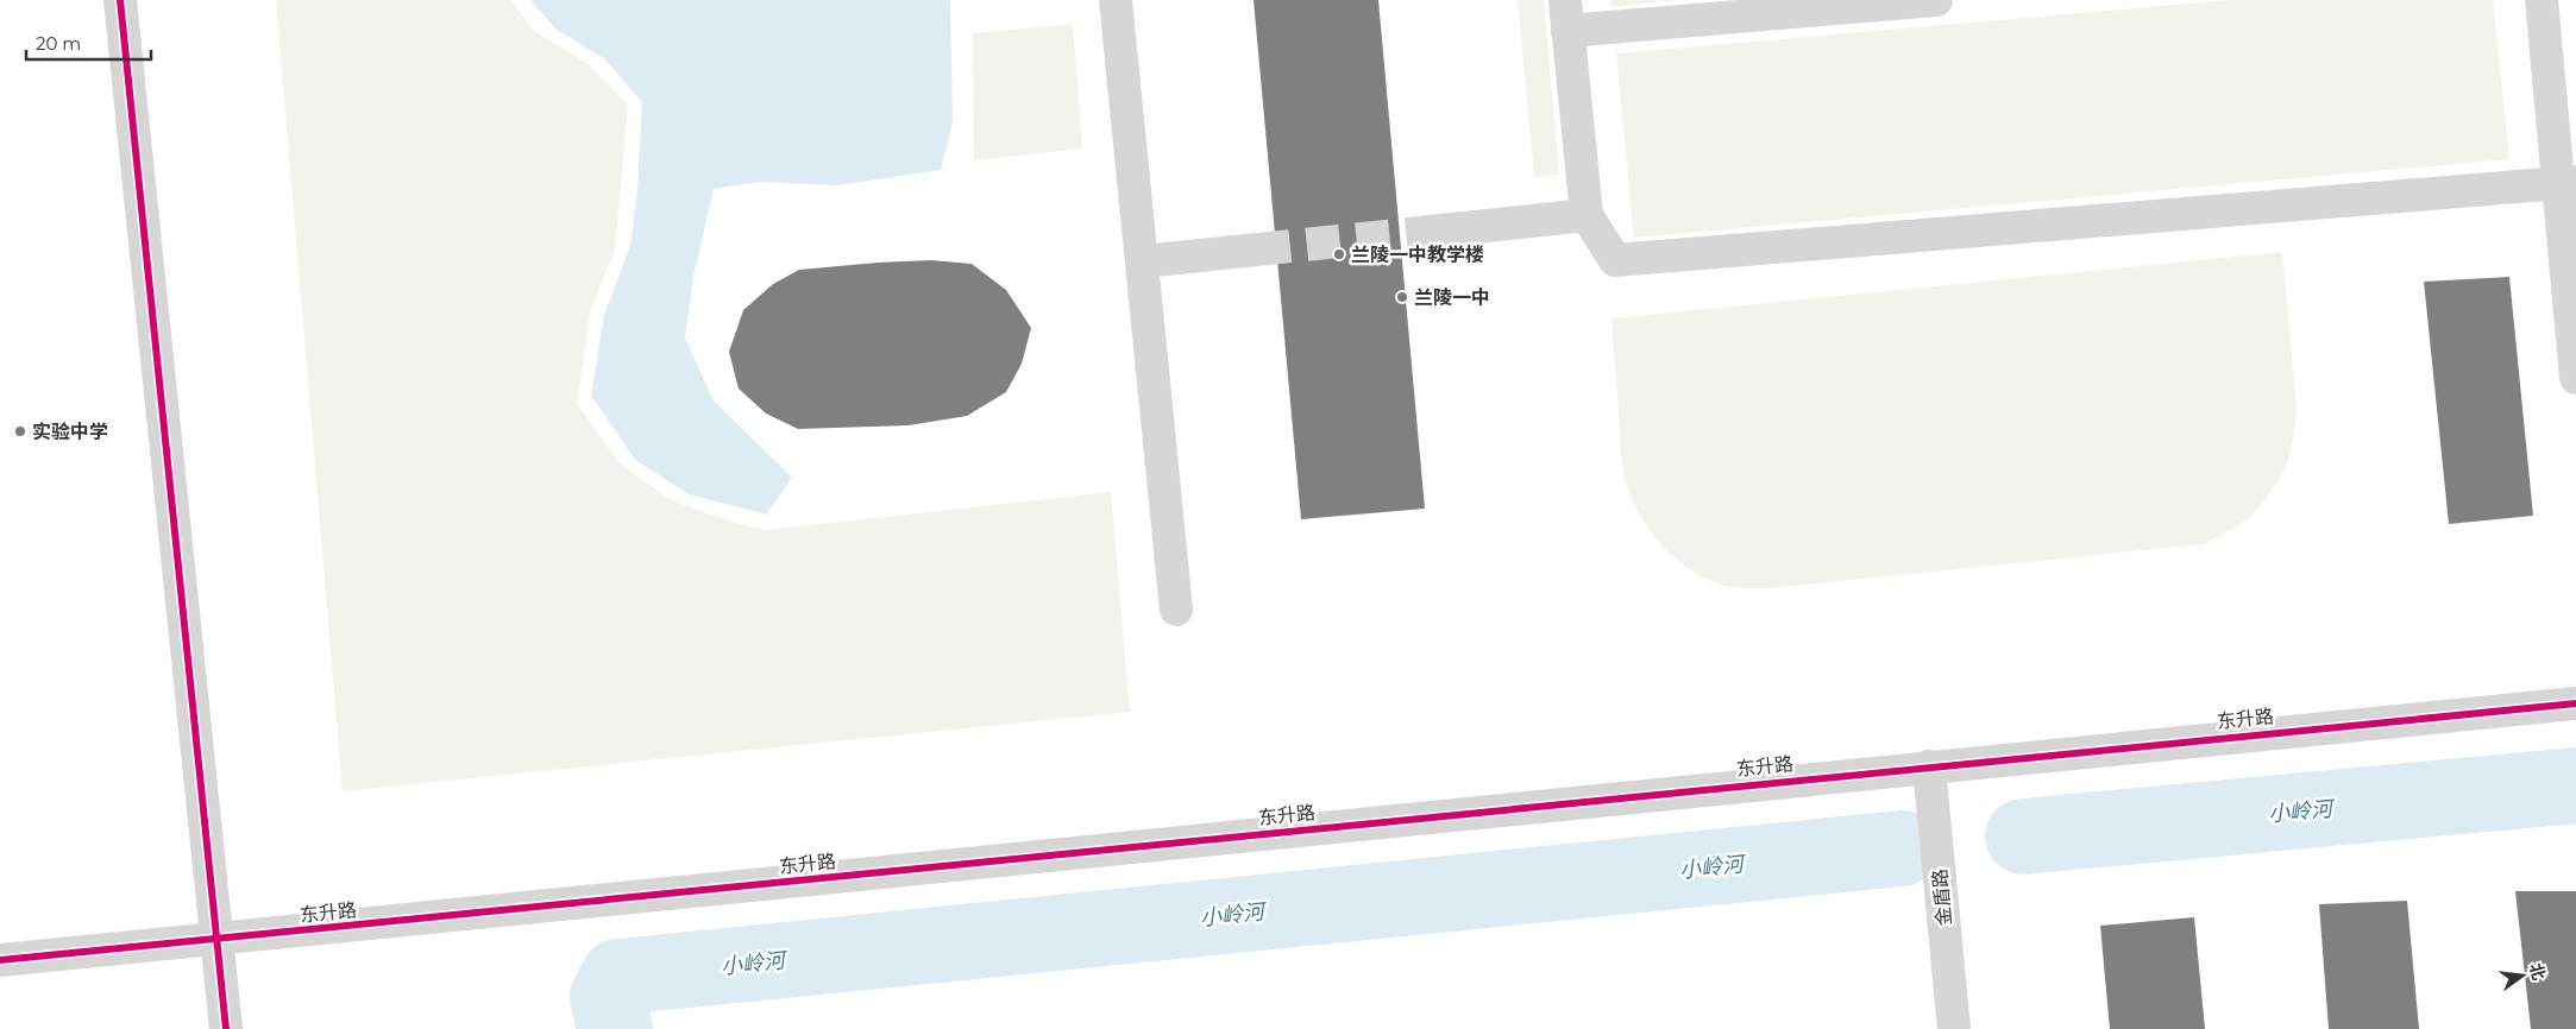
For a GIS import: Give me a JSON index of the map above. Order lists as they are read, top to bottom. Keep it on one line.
{"streets":{"street":["东升路","金盾路"]},"crossings":[["东升路","金盾路"]],"water":["小岭河"],"places":["兰陵一中教学楼","兰陵一中","实验中学"],"scale_bar":"20 m","north":"right"}
